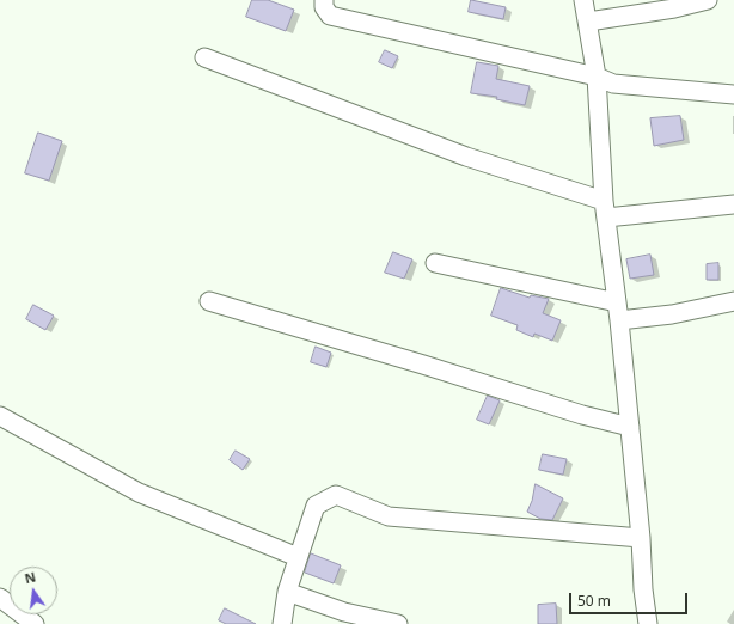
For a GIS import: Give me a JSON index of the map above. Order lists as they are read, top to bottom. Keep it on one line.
{"scale_bar":"50 m","north":"top"}
